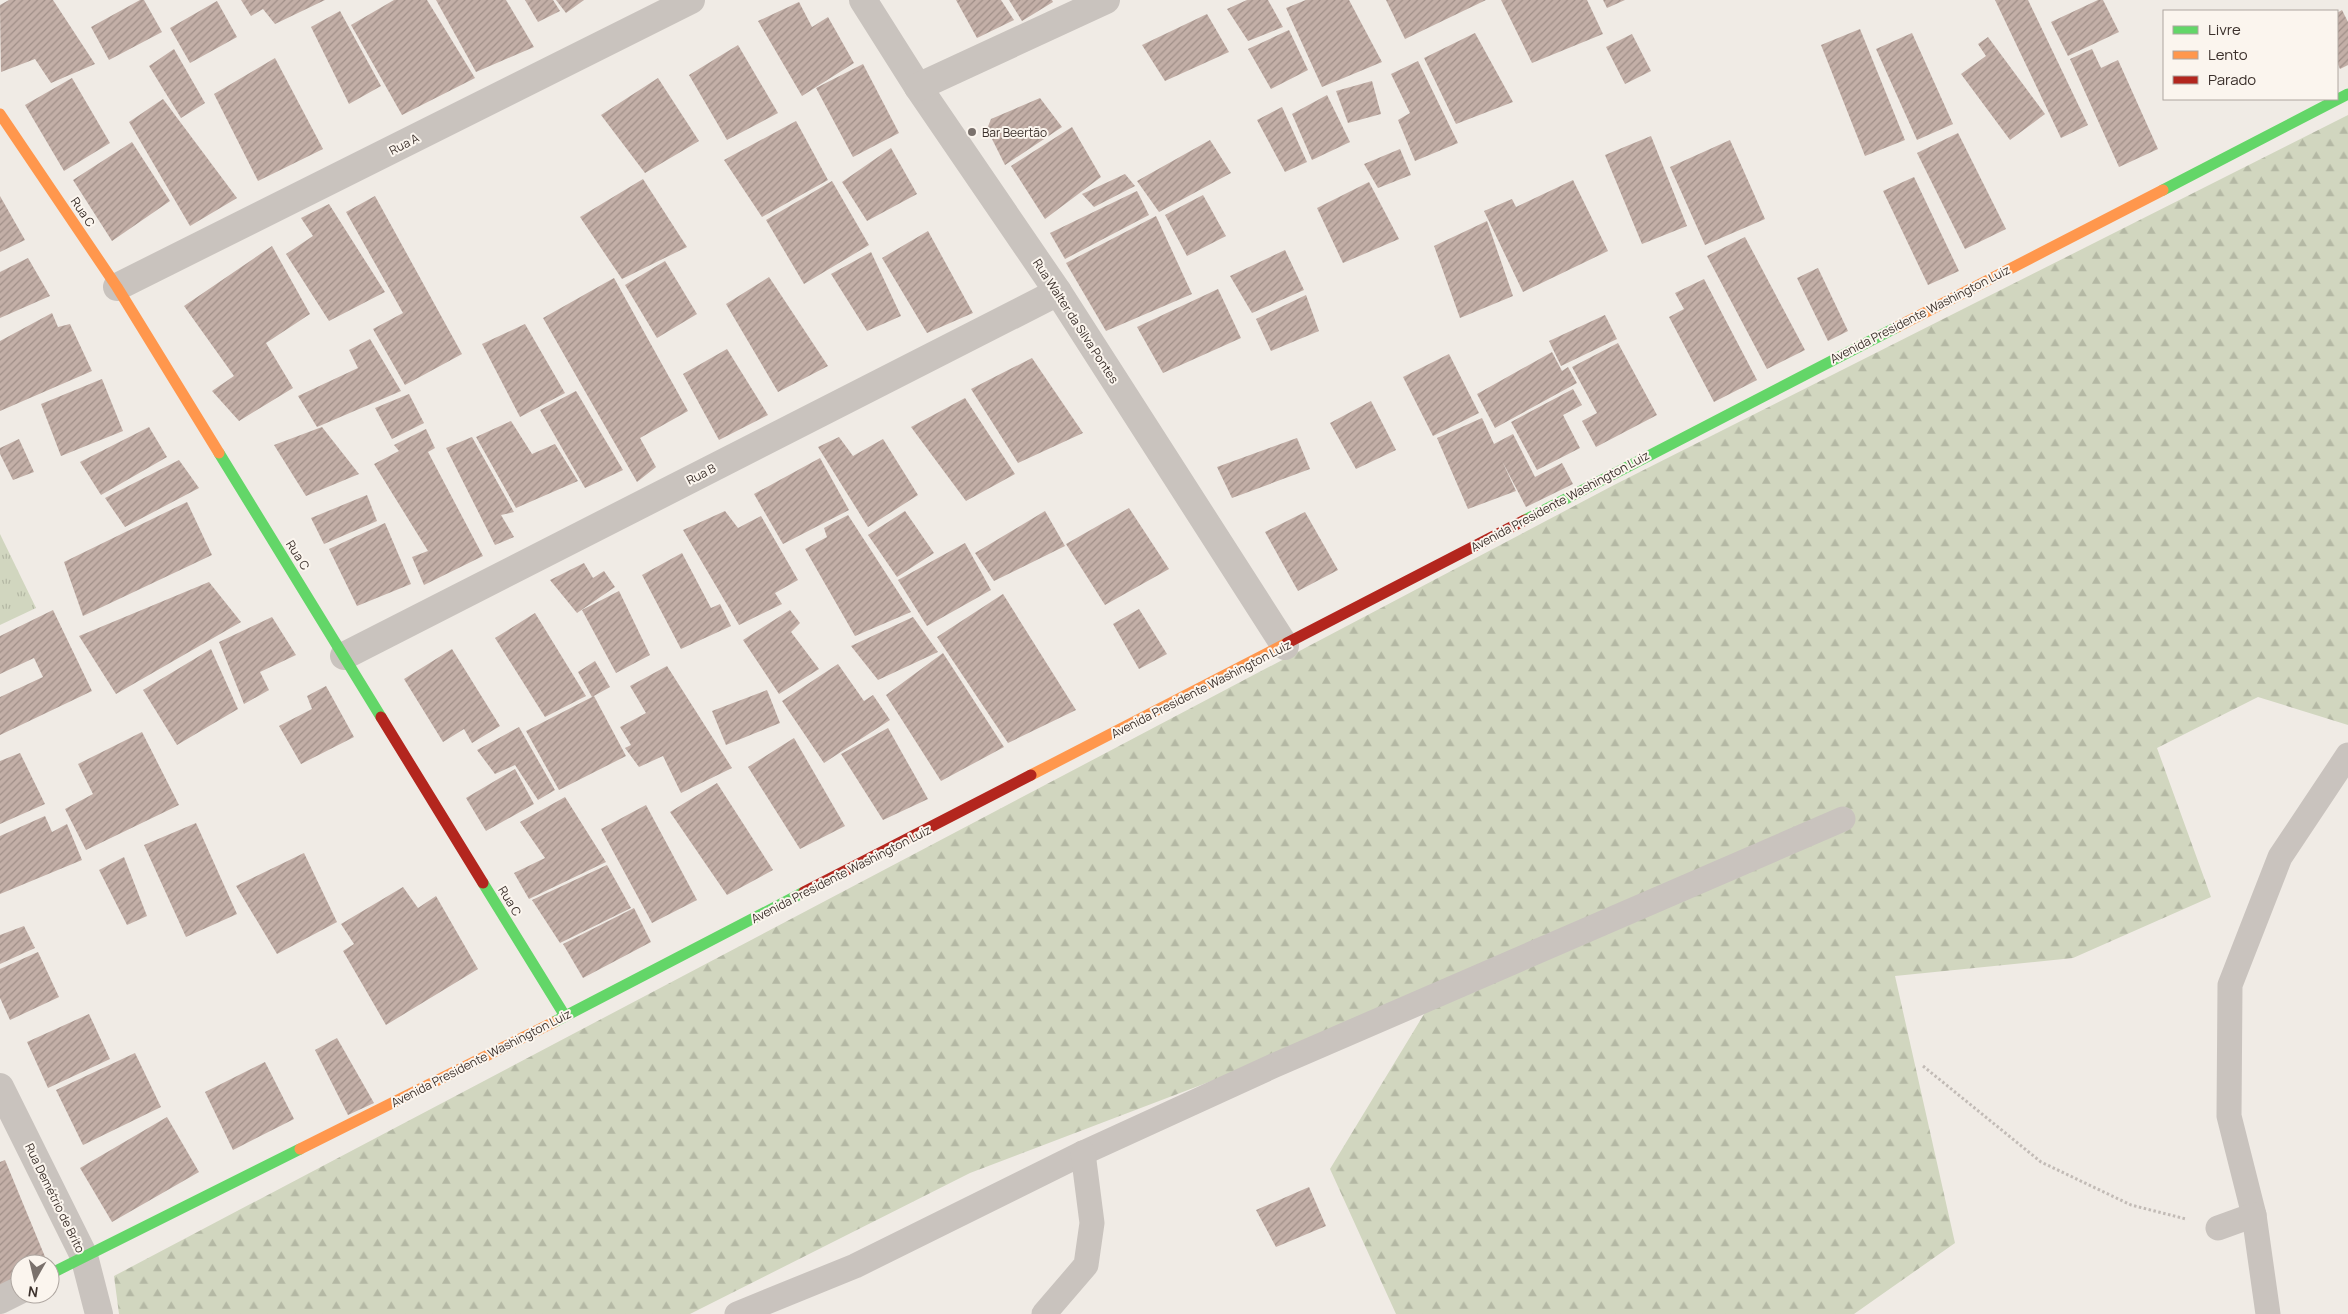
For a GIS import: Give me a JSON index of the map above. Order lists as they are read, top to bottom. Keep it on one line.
{"streets":{"street":["Rua A","Rua C","Avenida Presidente Washington Luiz","Rua Walter da Silva Pontes","Rua B","Rua Demétrio de Brito"]},"crossings":[["Rua A","Rua C"],["Rua C","Avenida Presidente Washington Luiz"],["Rua C","Rua B"],["Avenida Presidente Washington Luiz","Rua Walter da Silva Pontes"],["Avenida Presidente Washington Luiz","Rua Demétrio de Brito"],["Rua Walter da Silva Pontes","Rua B"]],"places":["Bar Beertão"],"legend":["Livre","Lento","Parado"],"north":"bottom"}
